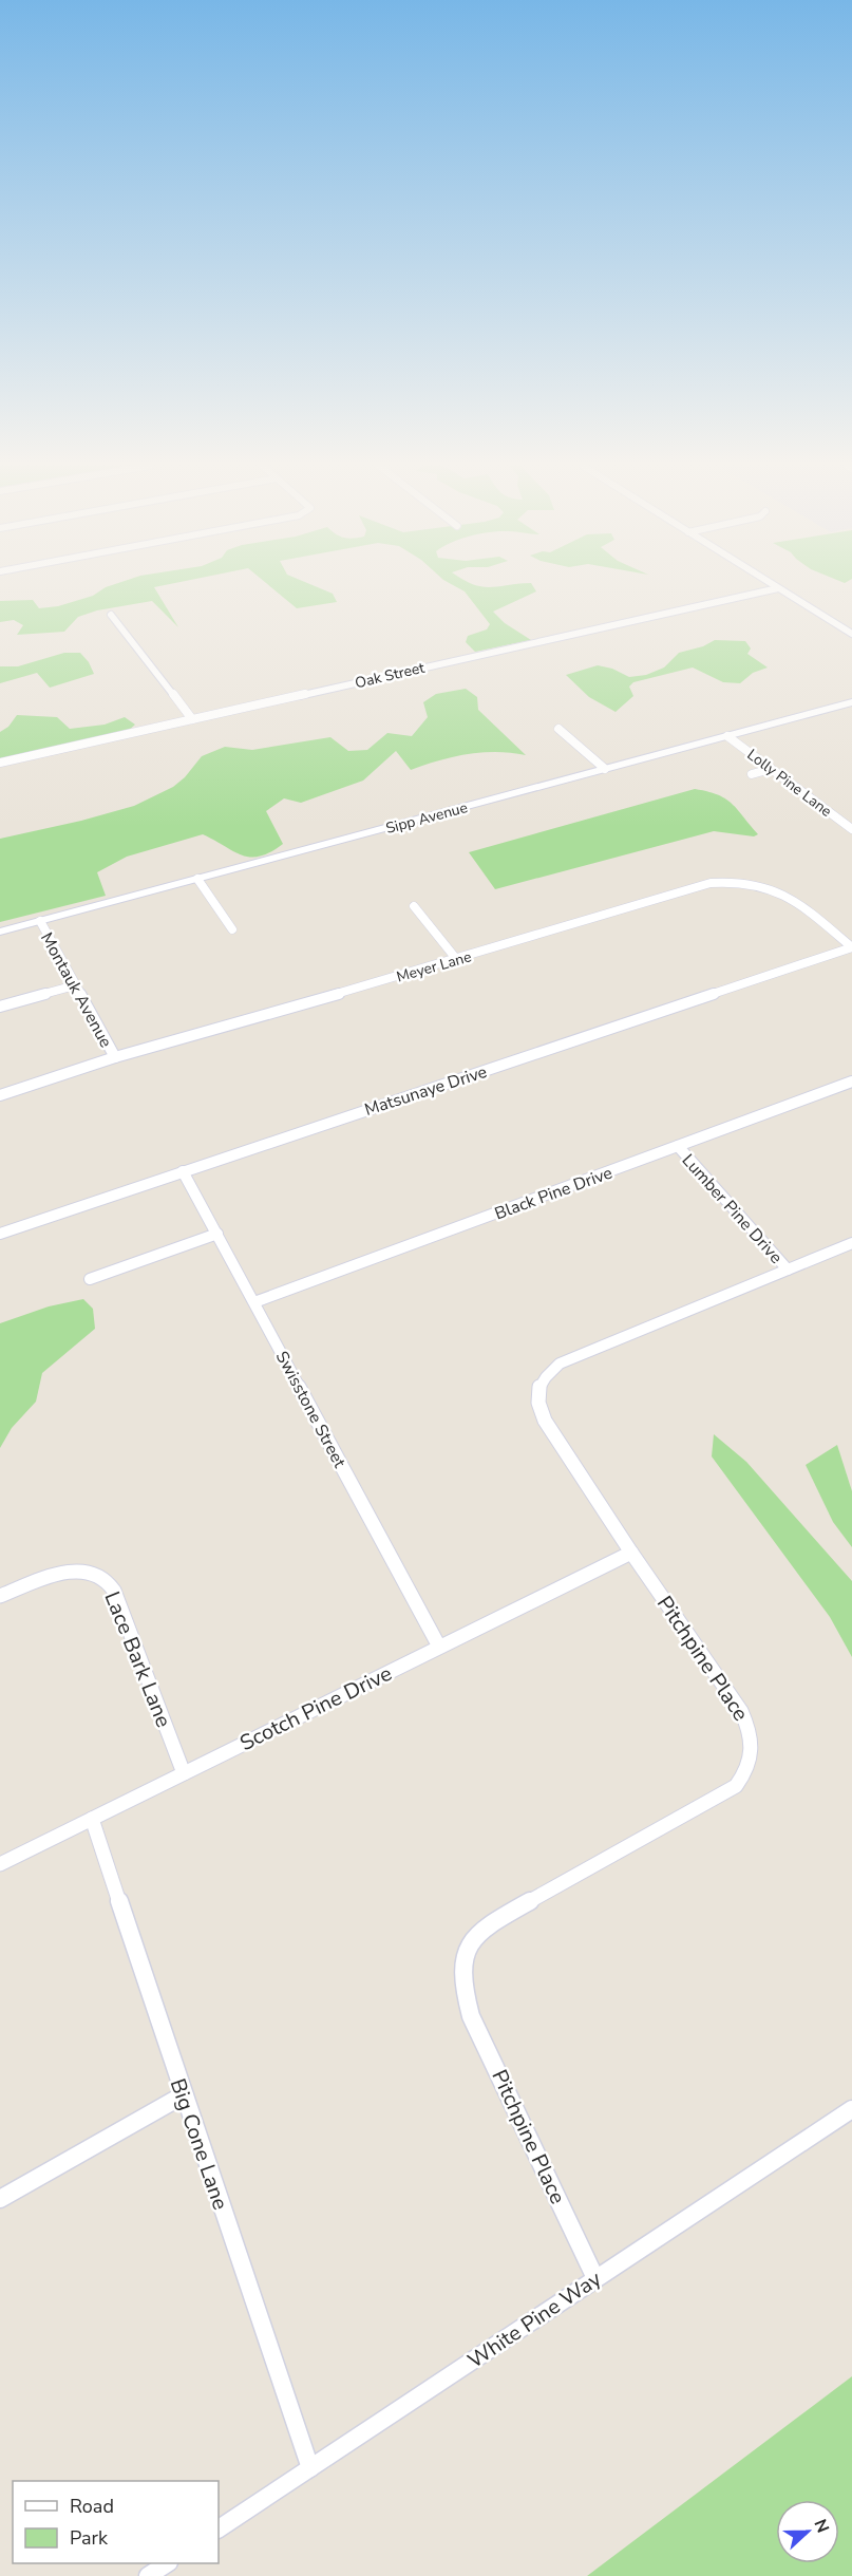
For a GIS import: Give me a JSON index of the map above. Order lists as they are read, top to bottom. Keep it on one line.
{"streets":{"street":["Oak Street","Lolly Pine Lane","Sipp Avenue","Meyer Lane","Montauk Avenue","Matsunaye Drive","Black Pine Drive","Lumber Pine Drive","Swisstone Street","Pitchpine Place","Lace Bark Lane","Scotch Pine Drive","Big Cone Lane","White Pine Way"]},"crossings":[["Lolly Pine Lane","Sipp Avenue"],["Sipp Avenue","Montauk Avenue"],["Meyer Lane","Montauk Avenue"],["Meyer Lane","Matsunaye Drive"],["Matsunaye Drive","Swisstone Street"],["Black Pine Drive","Lumber Pine Drive"],["Black Pine Drive","Swisstone Street"],["Lumber Pine Drive","Pitchpine Place"],["Swisstone Street","Scotch Pine Drive"],["Pitchpine Place","Scotch Pine Drive"],["Pitchpine Place","White Pine Way"],["Lace Bark Lane","Scotch Pine Drive"],["Scotch Pine Drive","Big Cone Lane"],["Big Cone Lane","White Pine Way"]],"legend":["Road","Park"],"north":"right"}
